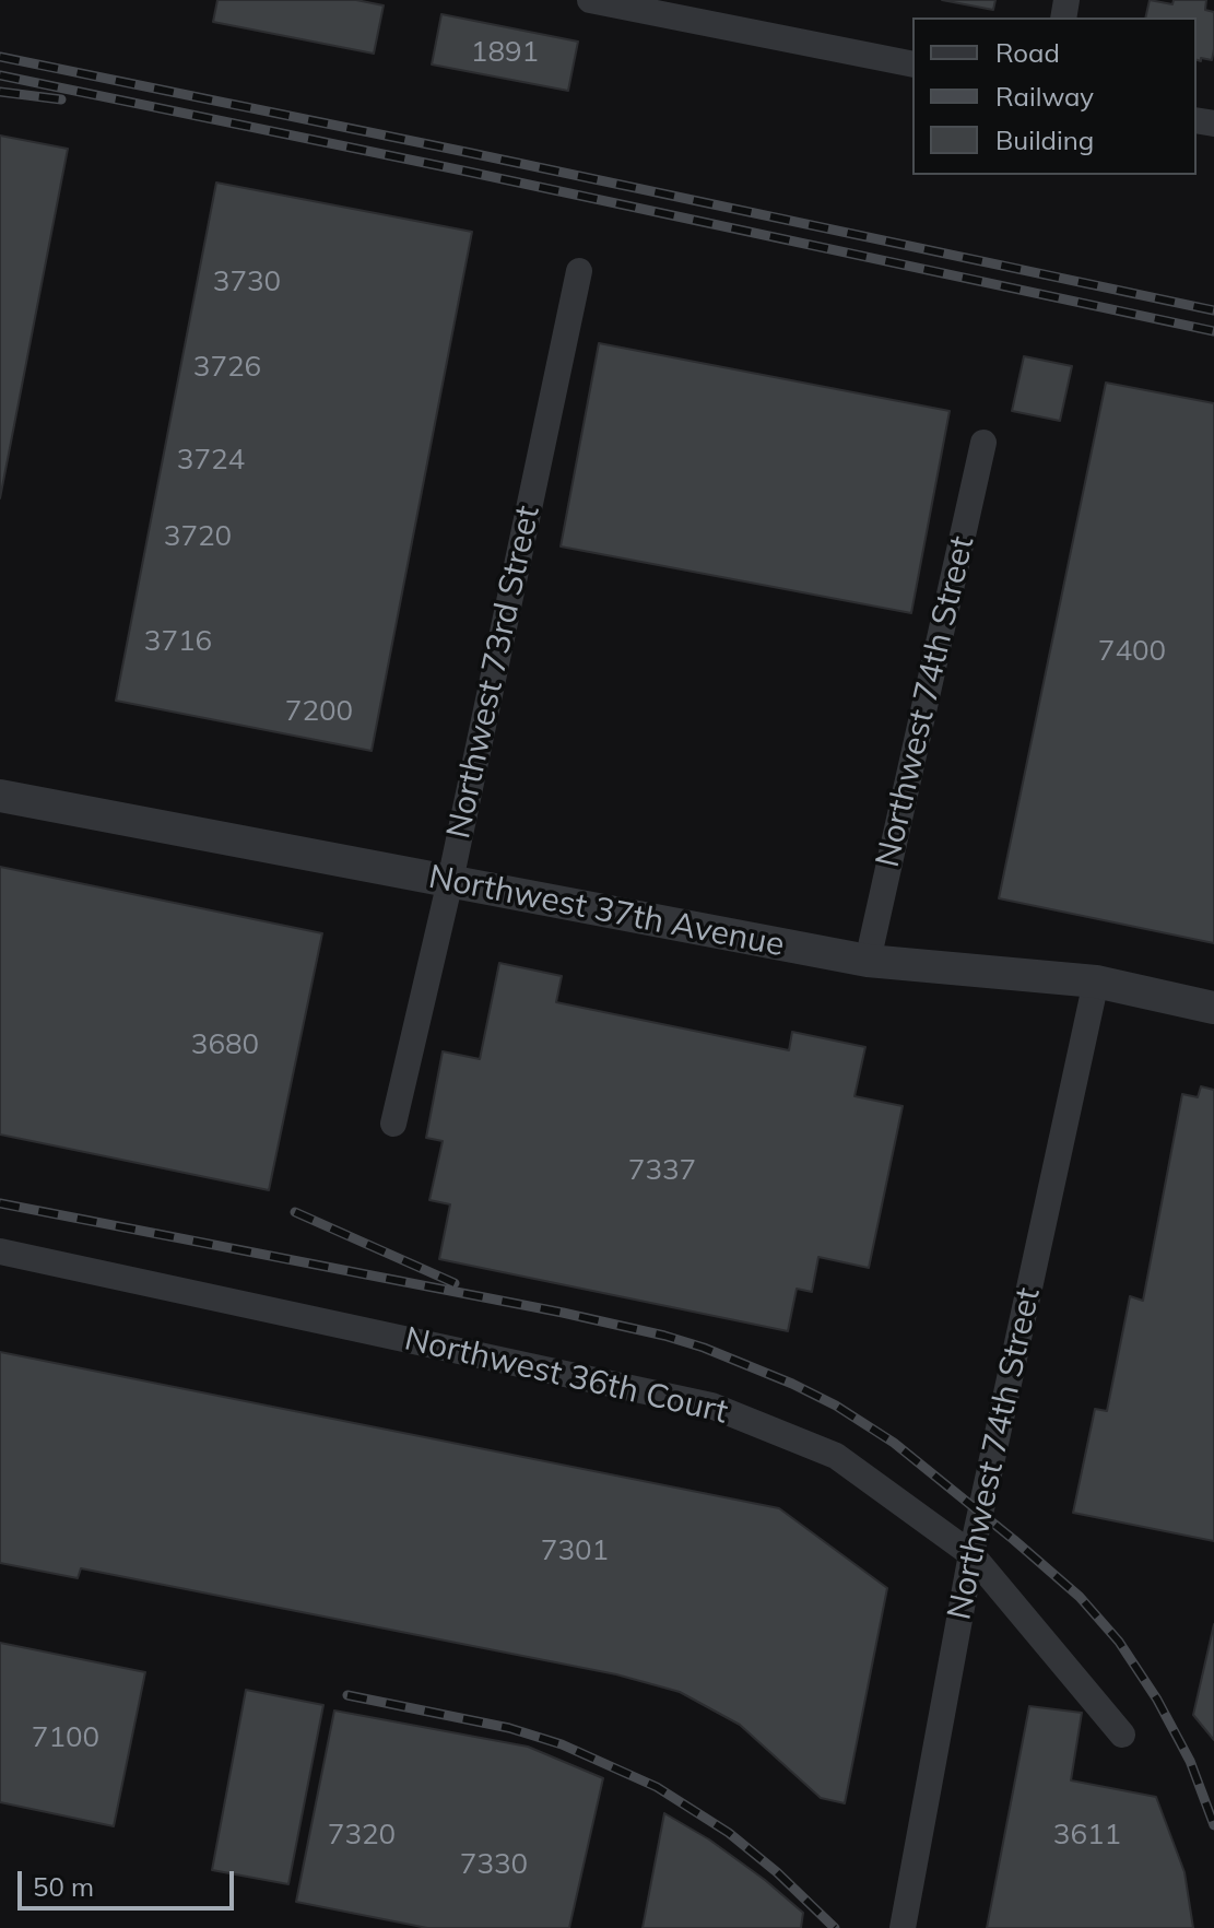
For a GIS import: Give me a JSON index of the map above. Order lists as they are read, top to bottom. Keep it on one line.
{"streets":{"street":["Northwest 73rd Street","Northwest 74th Street","Northwest 37th Avenue","Northwest 36th Court"]},"crossings":[["Northwest 73rd Street","Northwest 37th Avenue"],["Northwest 74th Street","Northwest 37th Avenue"],["Northwest 74th Street","Northwest 36th Court"]],"house_numbers":["1891","3730","3726","3724","3720","3716","7400","7200","3680","7337","7301","7100","7320","3611","7330"],"legend":["Road","Railway","Building"],"scale_bar":"50 m"}
